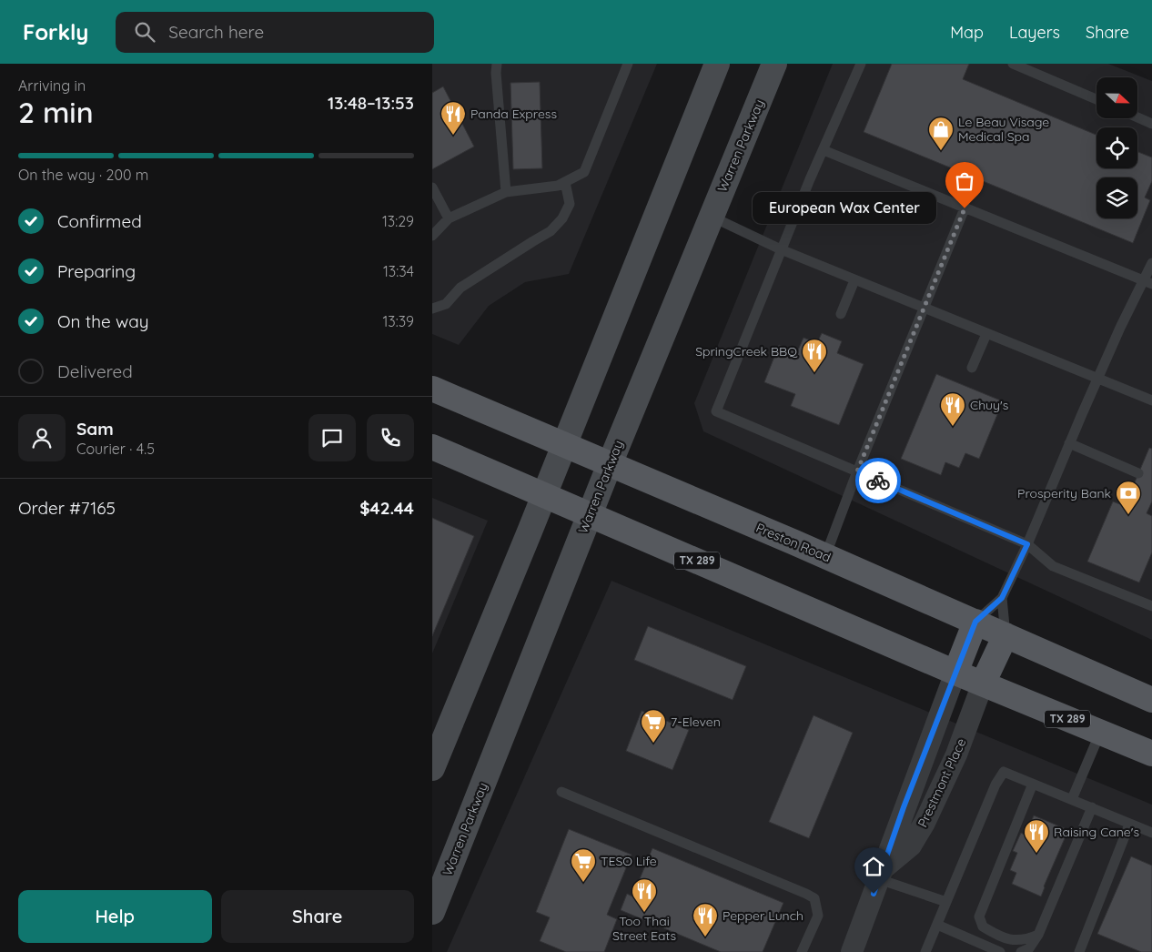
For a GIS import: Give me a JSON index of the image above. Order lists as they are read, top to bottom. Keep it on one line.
{"streets":{"main road":["Warren Parkway","Preston Road","TX 289"],"street":["Prestmont Place"]},"crossings":[["Warren Parkway","Preston Road"],["Warren Parkway","TX 289"],["TX 289","Prestmont Place"]],"places":{"restaurant":["Panda Express","SpringCreek BBQ","Chuy's","Raising Cane's","Too Thai Street Eats","Pepper Lunch"],"shop":["Le Beau Visage Medical Spa"],"other":["European Wax Center"],"bank":["Prosperity Bank"],"supermarket":["7-Eleven","TESO Life"]},"north":"right","page":{"header":"Forkly","search":"Search here","nav":["Map","Layers","Share"],"heading":["2 min","Arriving in","13:48–13:53"],"panel":["Sam","Courier · 4.5","Order #7165","$42.44"],"bar":"On the way · 200 m","bubble":"European Wax Center","list":[["Confirmed","13:29"],["Preparing","13:34"],["On the way","13:39"],"Delivered"],"buttons":["Help","Share"]}}
